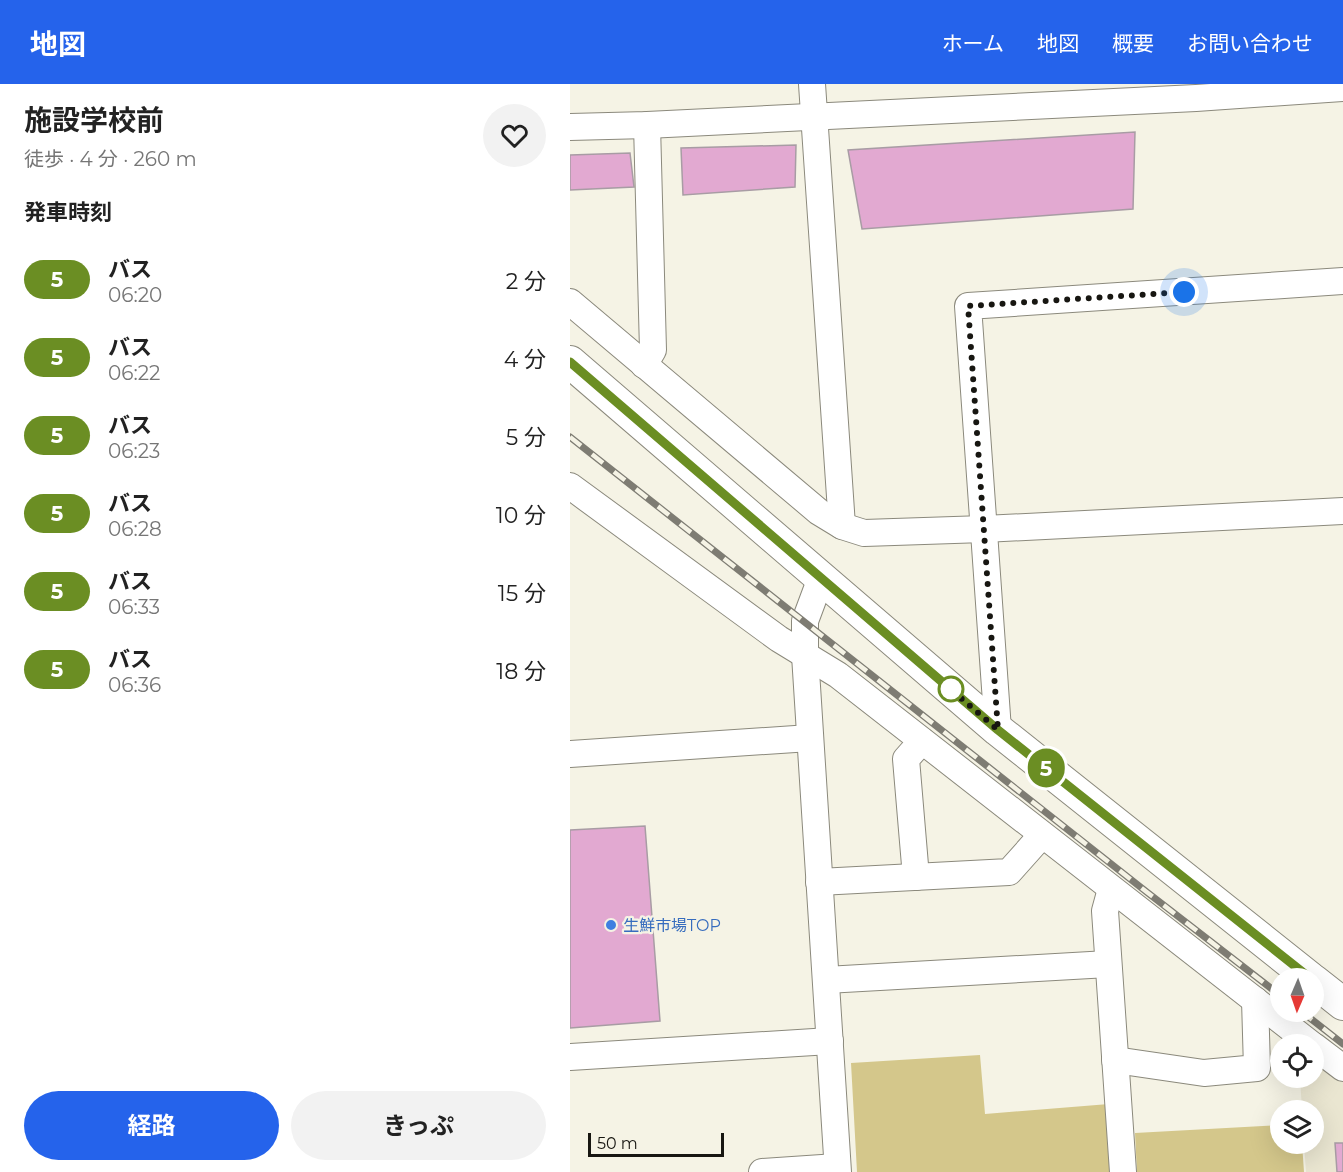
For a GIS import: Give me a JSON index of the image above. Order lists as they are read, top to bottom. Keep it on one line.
{"places":["生鮮市場TOP"],"lines":["bus line 5"],"scale_bar":"50 m","north":"bottom","page":{"header":"地図","nav":["ホーム","地図","概要","お問い合わせ"],"heading":[["施設学校前","徒歩 · 4 分 · 260 m"],"発車時刻"],"on_map":"5","list":[{"mark":"5","name":"バス","note":"06:20","value":"2 分"},{"mark":"5","name":"バス","note":"06:22","value":"4 分"},{"mark":"5","name":"バス","note":"06:23","value":"5 分"},{"mark":"5","name":"バス","note":"06:28","value":"10 分"},{"mark":"5","name":"バス","note":"06:33","value":"15 分"},{"mark":"5","name":"バス","note":"06:36","value":"18 分"}],"buttons":["経路","きっぷ"],"scale":"50 m"}}
